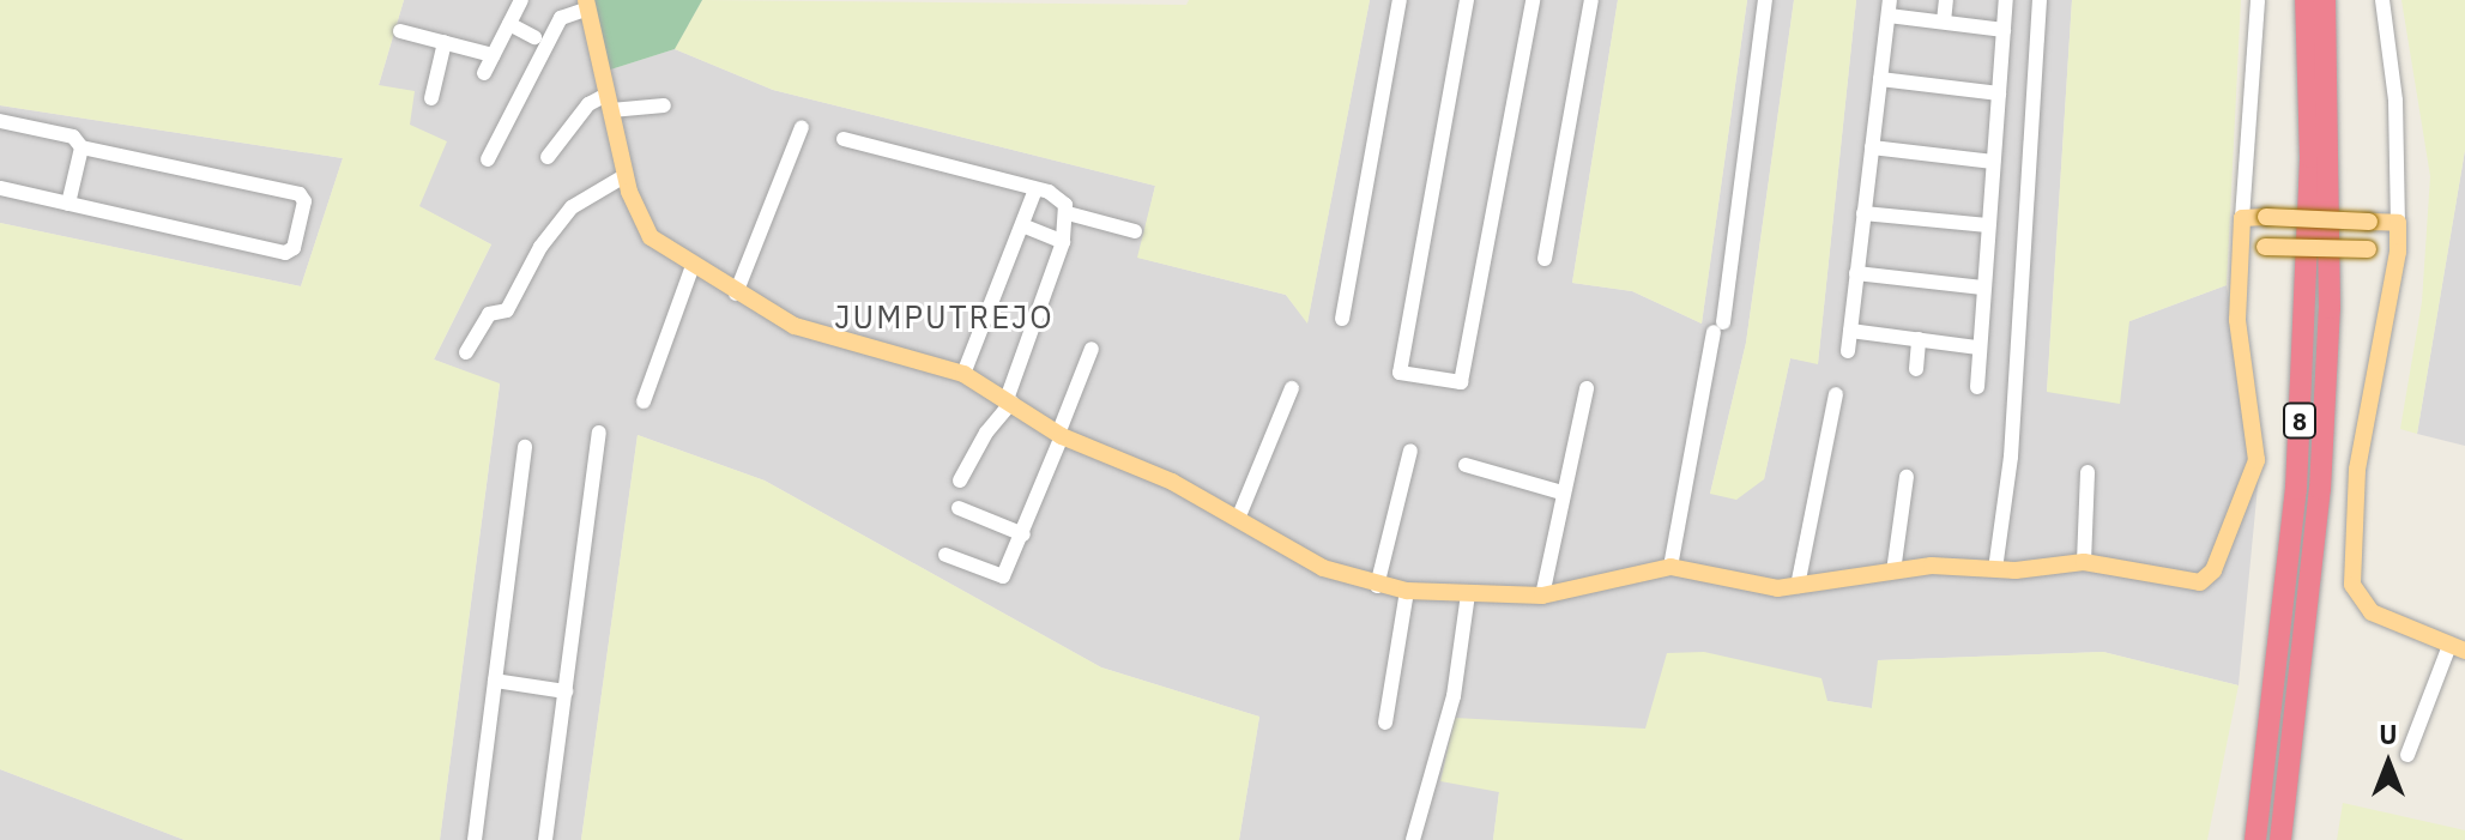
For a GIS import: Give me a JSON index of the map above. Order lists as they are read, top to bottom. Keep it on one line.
{"streets":{"highway":["8"]},"districts":["JUMPUTREJO"],"north":"top"}
